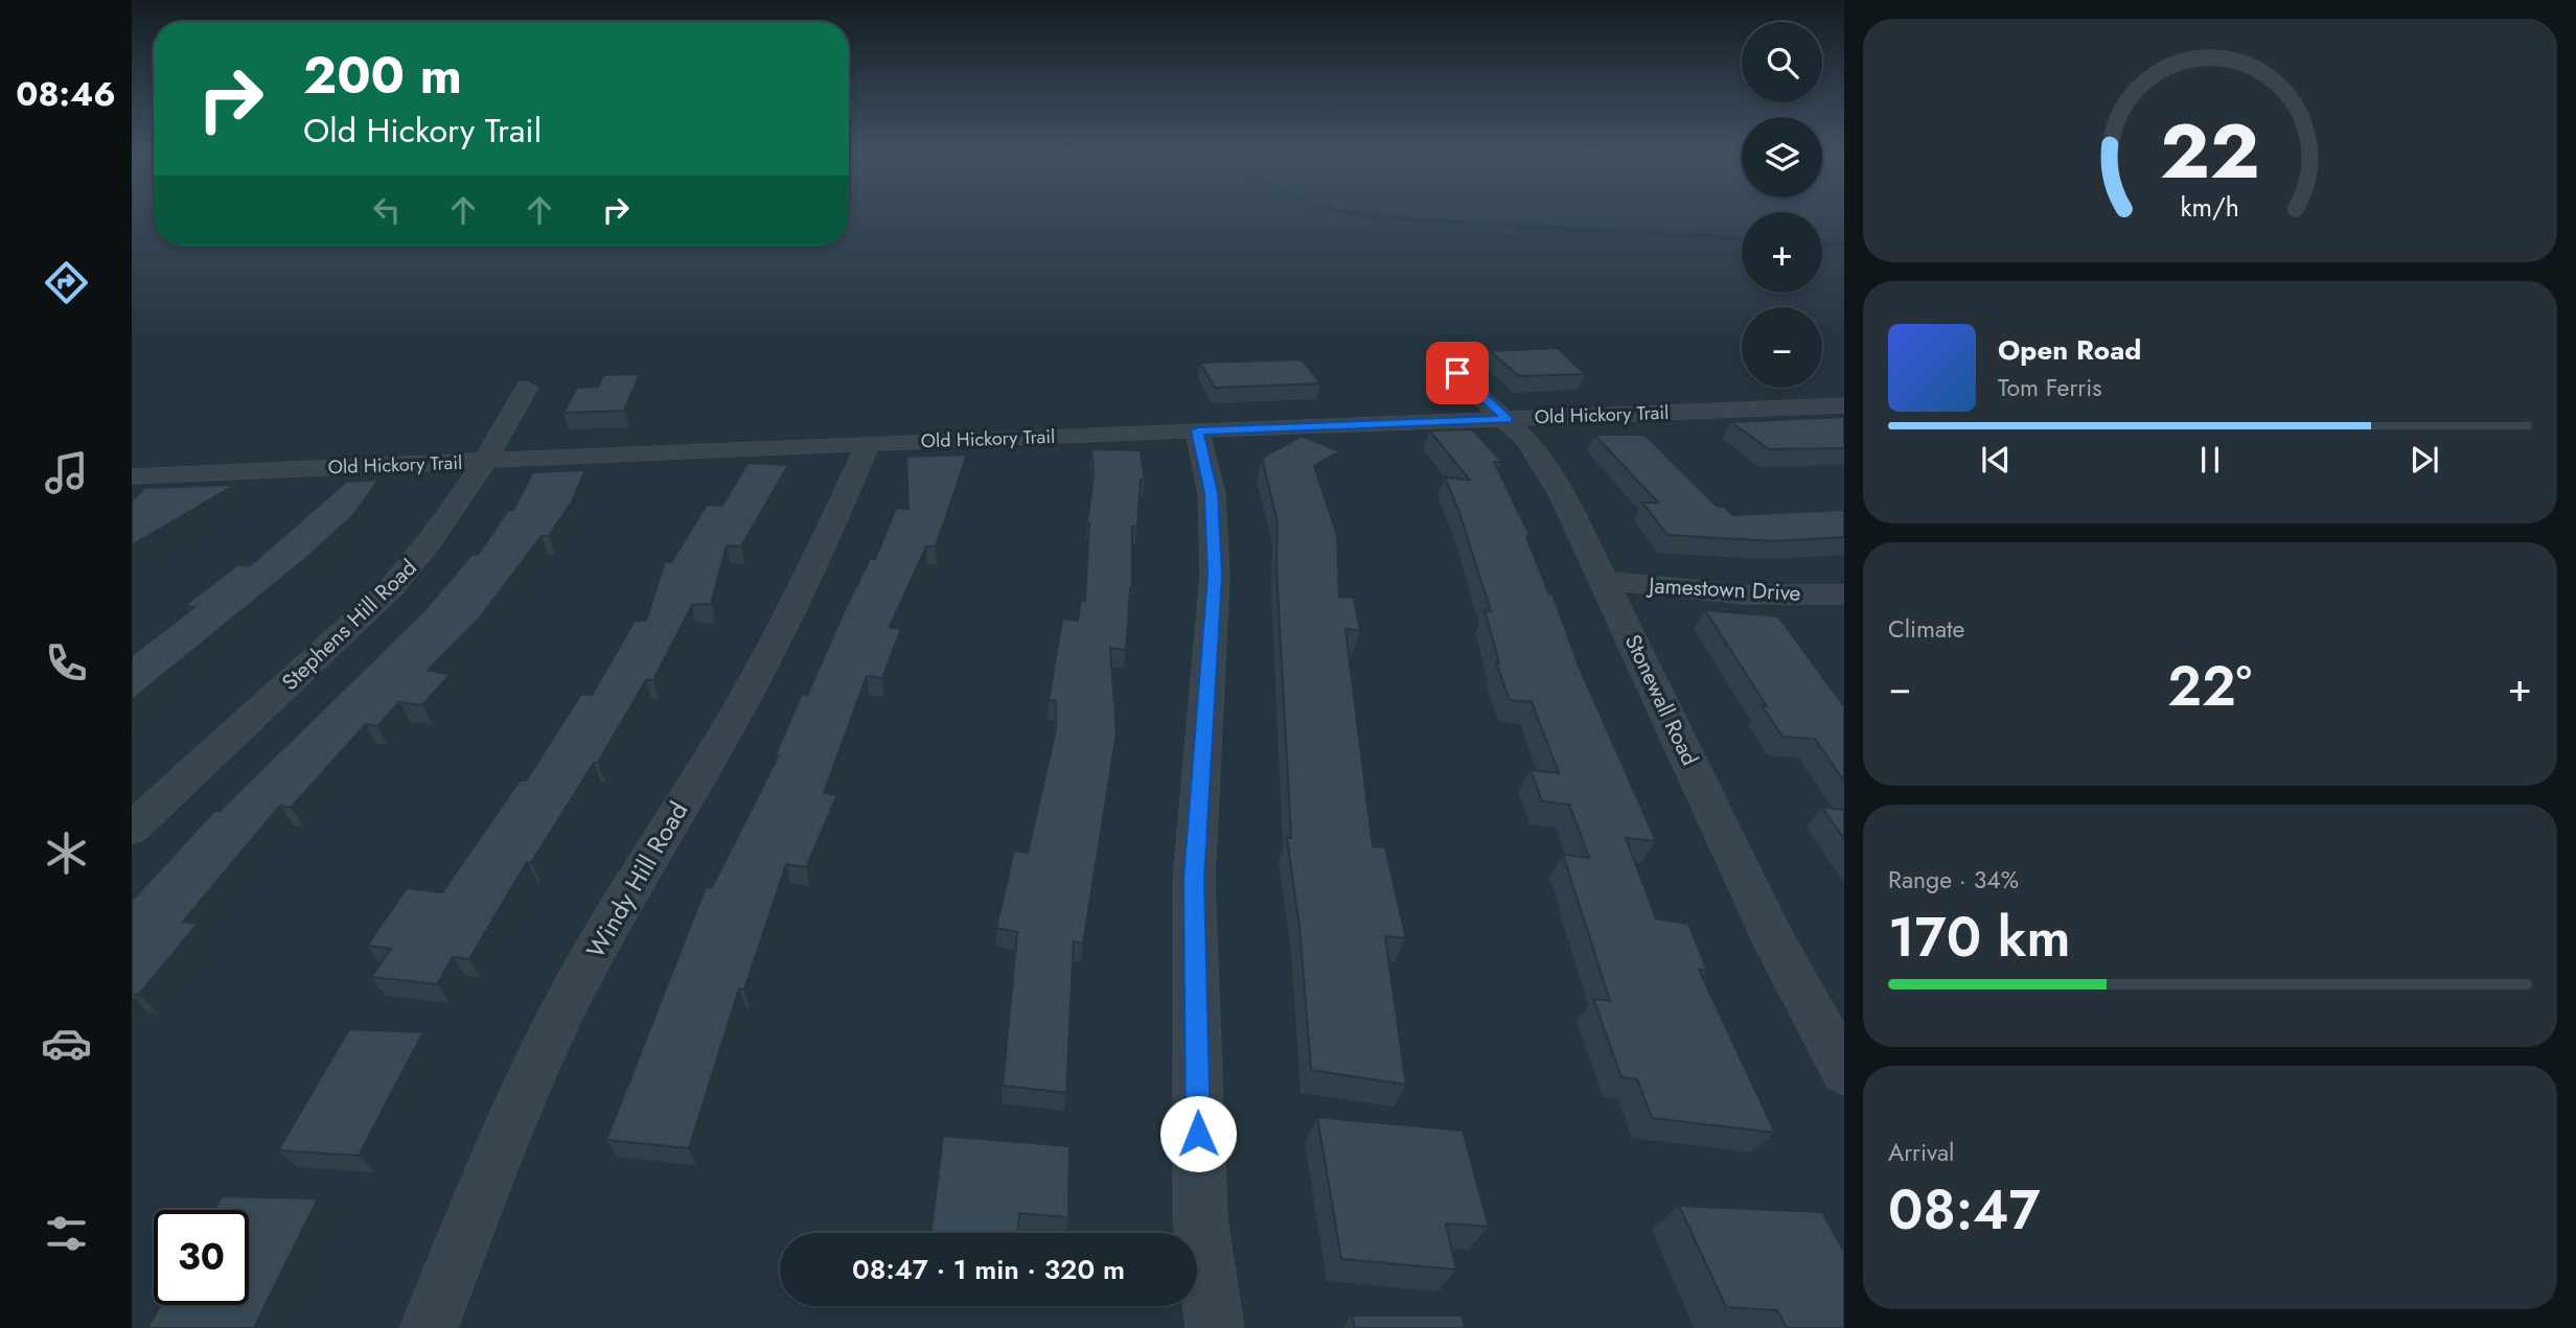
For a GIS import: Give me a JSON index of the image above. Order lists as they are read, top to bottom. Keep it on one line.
{"streets":{"street":["Old Hickory Trail","Jamestown Drive","Stephens Hill Road","Stonewall Road","Windy Hill Road"]},"crossings":[["Old Hickory Trail","Stephens Hill Road"],["Old Hickory Trail","Stonewall Road"],["Old Hickory Trail","Windy Hill Road"],["Jamestown Drive","Stonewall Road"]],"page":{"tabs":"08:46","map_buttons":["+","−"],"turn":["200 m","Old Hickory Trail"],"song":["Open Road","Tom Ferris"],"tile":["Climate",["Range · 34%","170 km"],["Arrival","08:47"]],"heat":["−","22°","+"],"limit":"30","trip":"08:47 · 1 min · 320 m","gauge":["22","km/h"]}}
